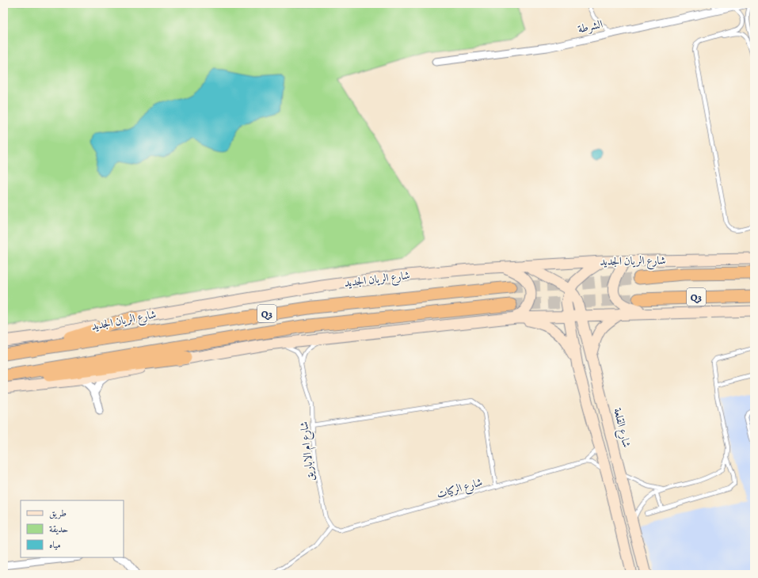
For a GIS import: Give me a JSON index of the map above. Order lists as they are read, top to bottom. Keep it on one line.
{"streets":{"highway":["شارع الريان الجديد","Q3"],"main road":["شارع القلعة"],"street":["الشرطة"],"lane":["شارع ام الاباريق","شارع الركيات"]},"crossings":[["شارع ام الاباريق","شارع الركيات"]],"legend":["طريق","حديقة","مياه"]}
